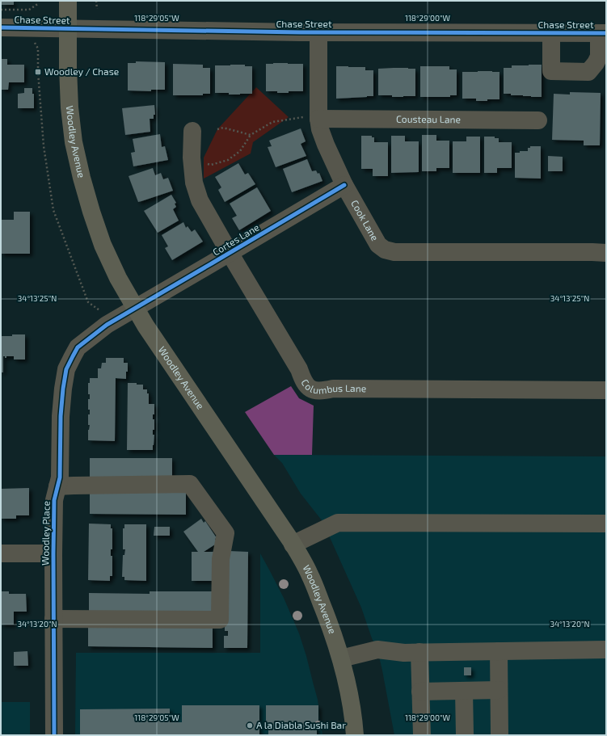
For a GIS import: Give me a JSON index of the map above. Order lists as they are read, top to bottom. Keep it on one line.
{"streets":{"main road":["Woodley Avenue"],"street":["Chase Street","Cousteau Lane","Cook Lane","Cortes Lane","Columbus Lane","Woodley Place"]},"crossings":[["Chase Street","Woodley Avenue"],["Chase Street","Cook Lane"],["Cousteau Lane","Cook Lane"],["Woodley Avenue","Cortes Lane"],["Woodley Avenue","Woodley Place"],["Cook Lane","Cortes Lane"],["Cortes Lane","Columbus Lane"],["Cortes Lane","Woodley Place"]],"places":{"transit":["Woodley / Chase"],"other":["A la Diabla Sushi Bar"]},"coordinates":["118°29'05\"W","118°29'00\"W","34°13'25\"N","34°13'20\"N"]}
